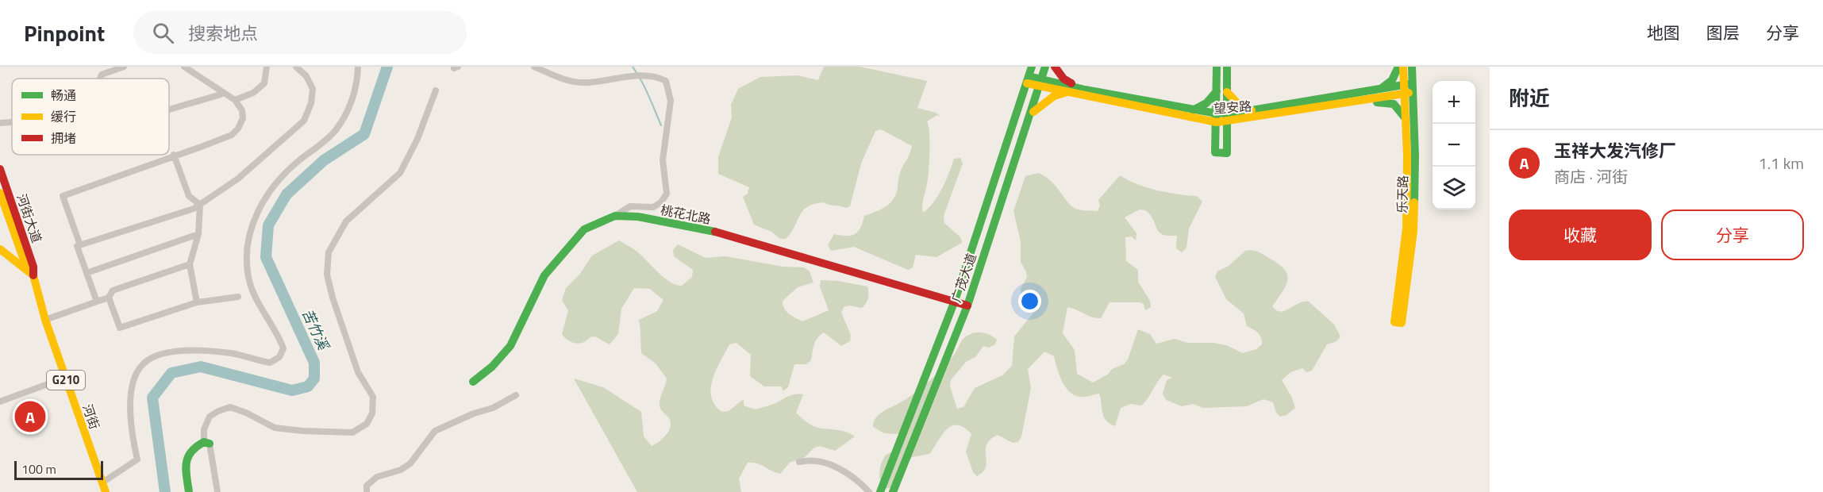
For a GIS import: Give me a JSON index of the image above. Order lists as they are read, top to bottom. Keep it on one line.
{"streets":{"main road":["望安路","乐天路","桃花北路","河街大道","广茂大道","G210","河街"]},"crossings":[["望安路","乐天路"],["望安路","广茂大道"],["桃花北路","广茂大道"],["河街大道","河街"]],"water":["苦竹溪"],"legend":["畅通","缓行","拥堵"],"scale_bar":"100 m","page":{"header":"Pinpoint","search":"搜索地点","nav":["地图","图层","分享"],"heading":"附近","map_buttons":["+","−"],"list":[{"mark":"A","name":"玉祥大发汽修厂","note":"商店 · 河街","value":"1.1 km"}],"buttons":["收藏","分享"],"pins":"A","scale":"100 m"}}
